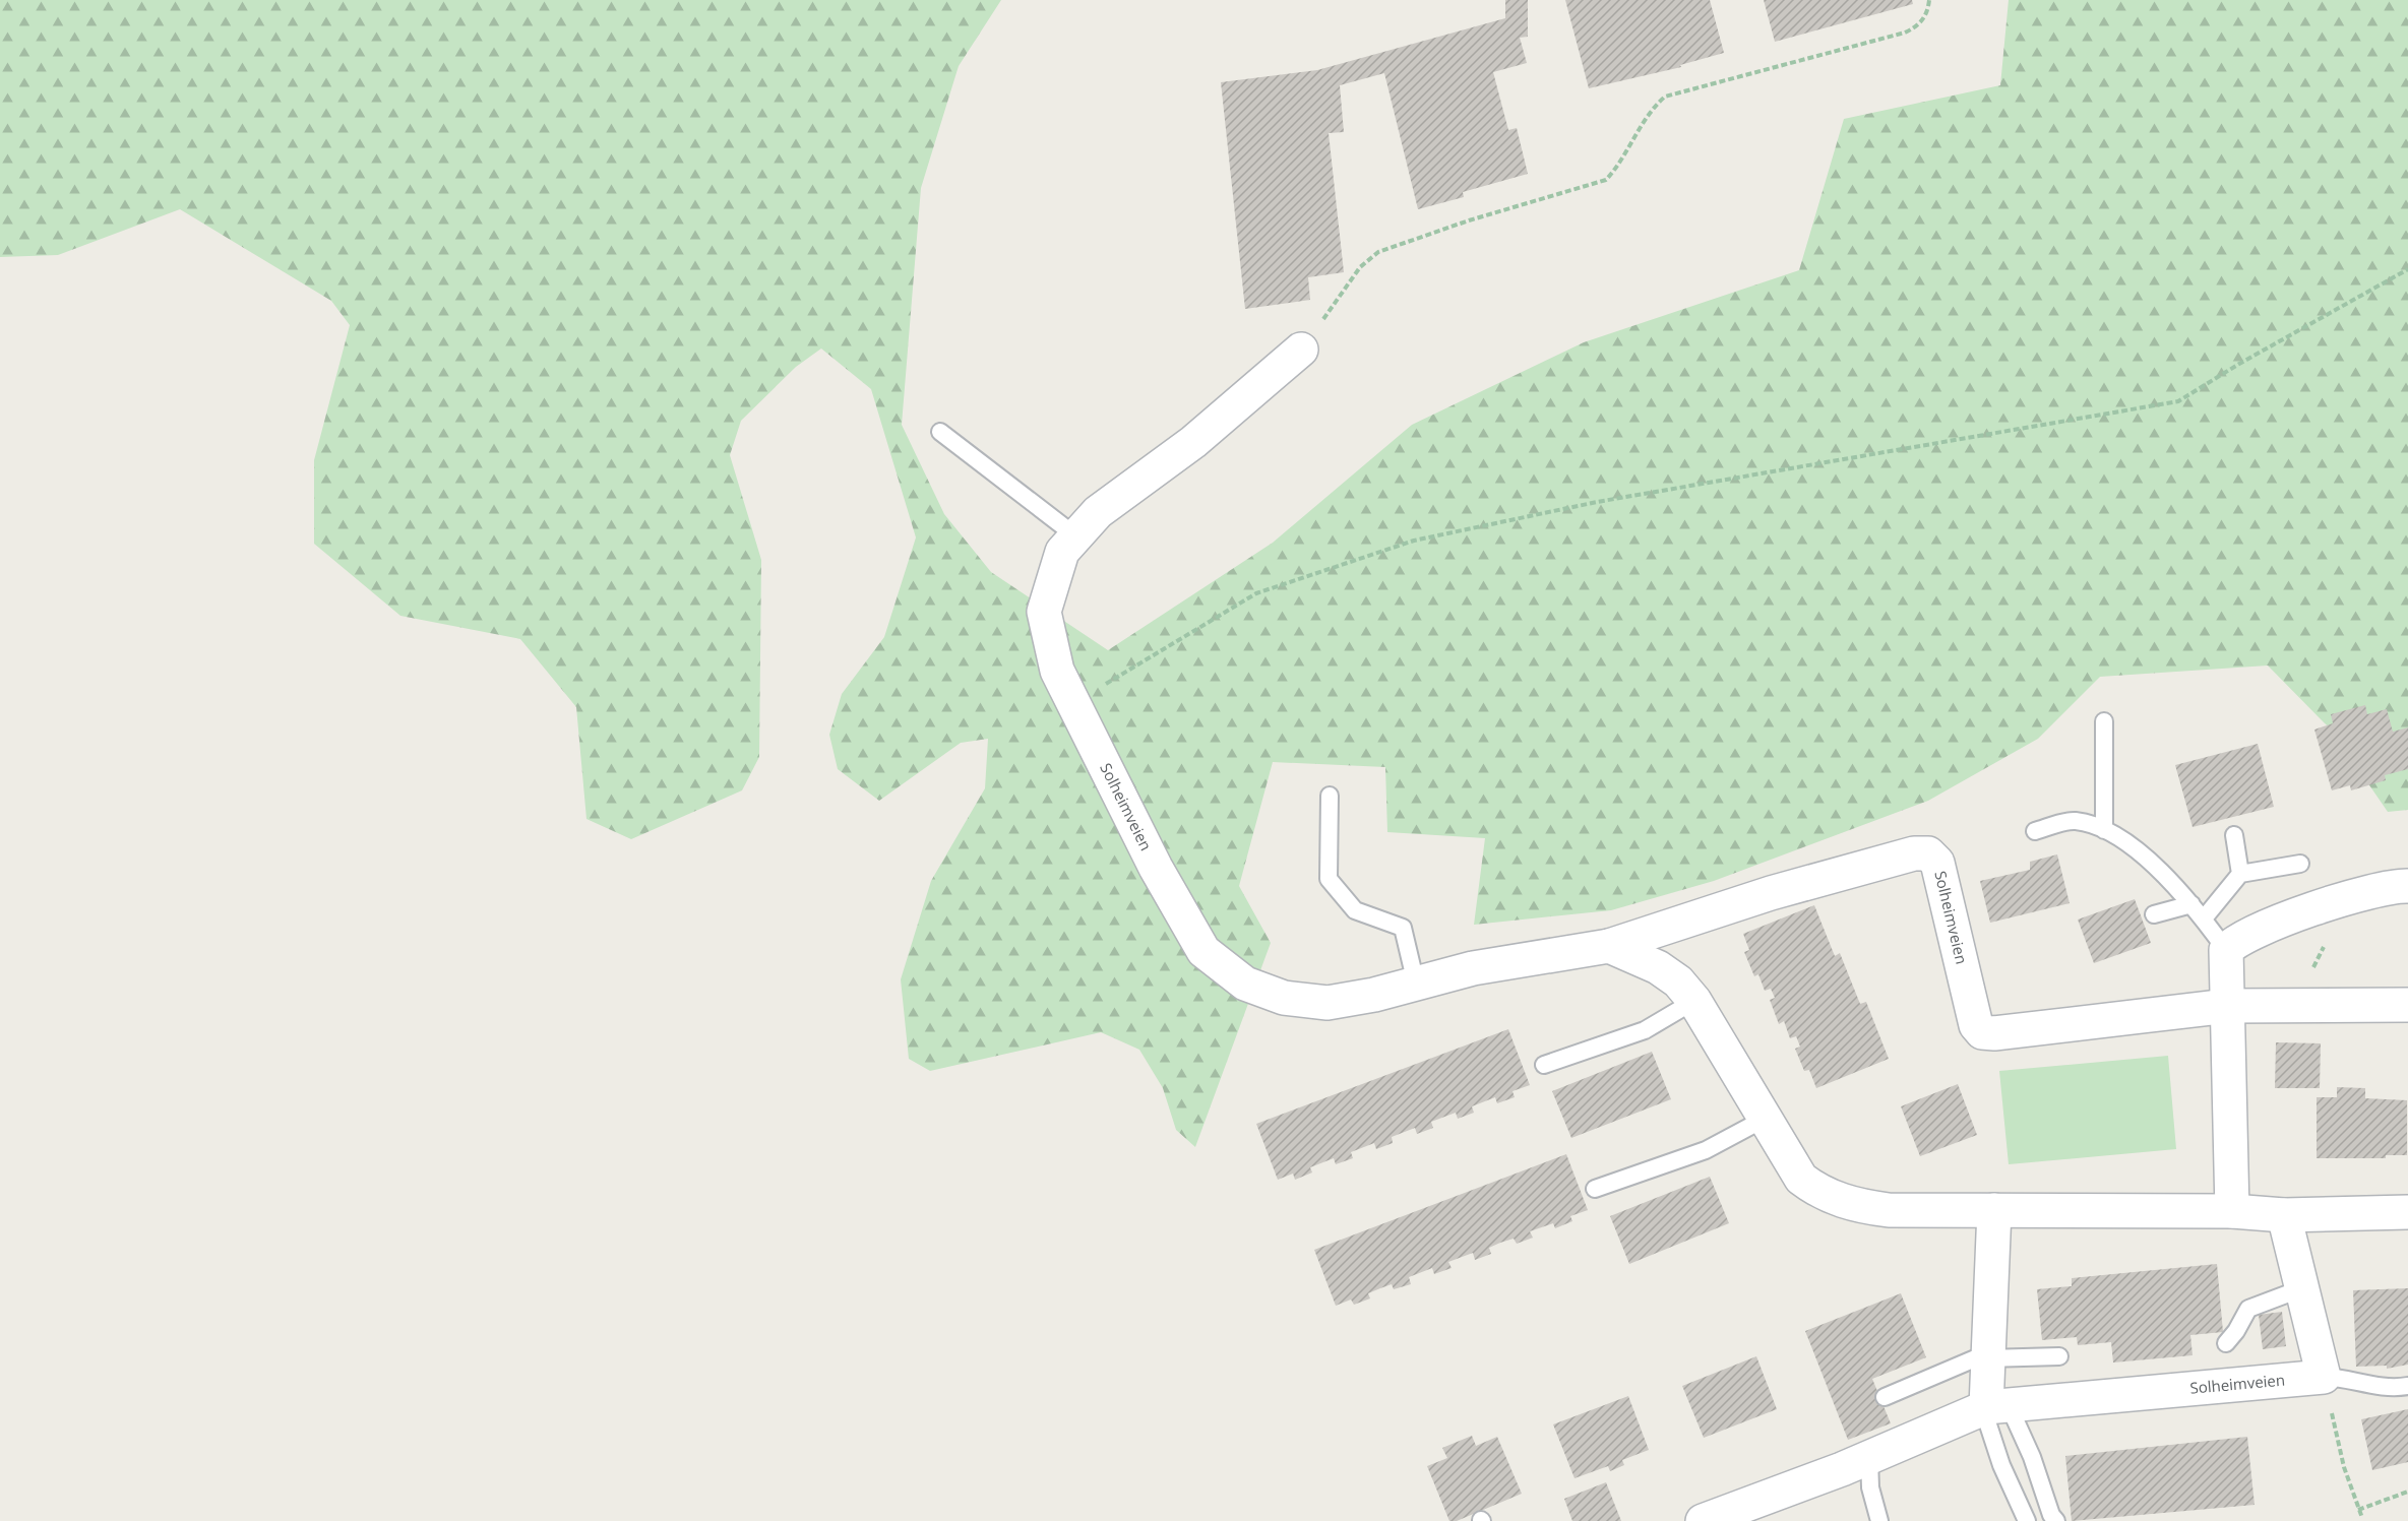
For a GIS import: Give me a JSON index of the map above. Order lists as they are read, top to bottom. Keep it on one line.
{"streets":{"street":["Solheimveien"]}}
